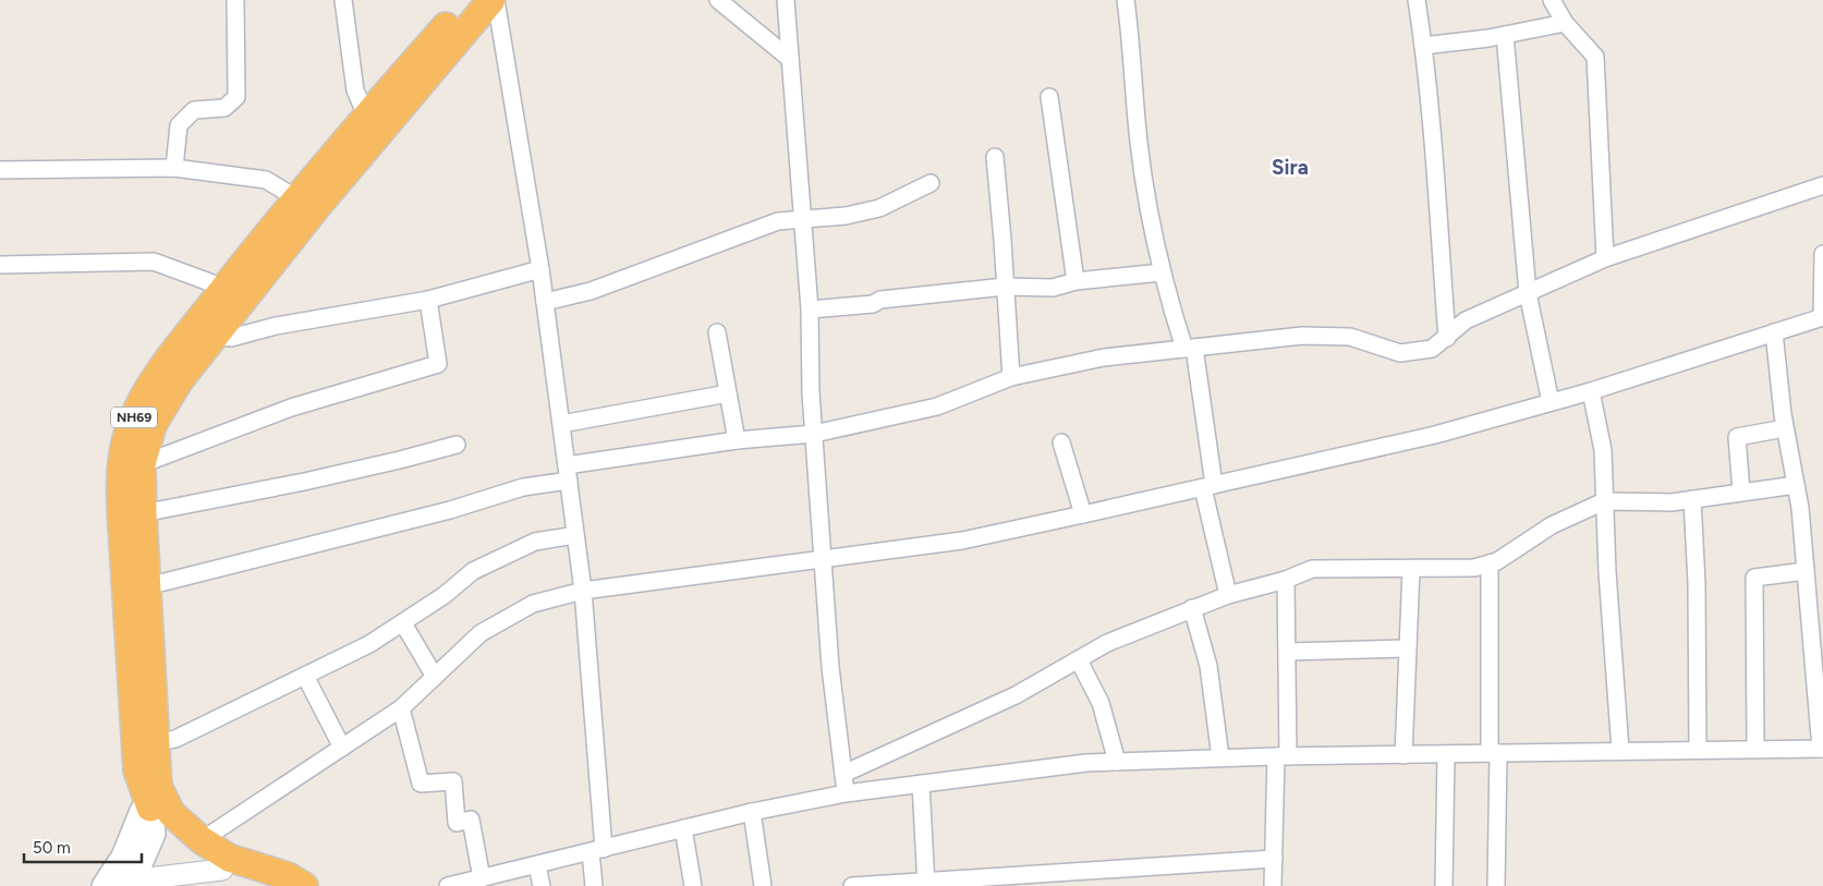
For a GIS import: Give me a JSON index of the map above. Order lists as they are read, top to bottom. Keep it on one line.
{"streets":{"highway":["NH69"]},"districts":["Sira"],"scale_bar":"50 m"}
